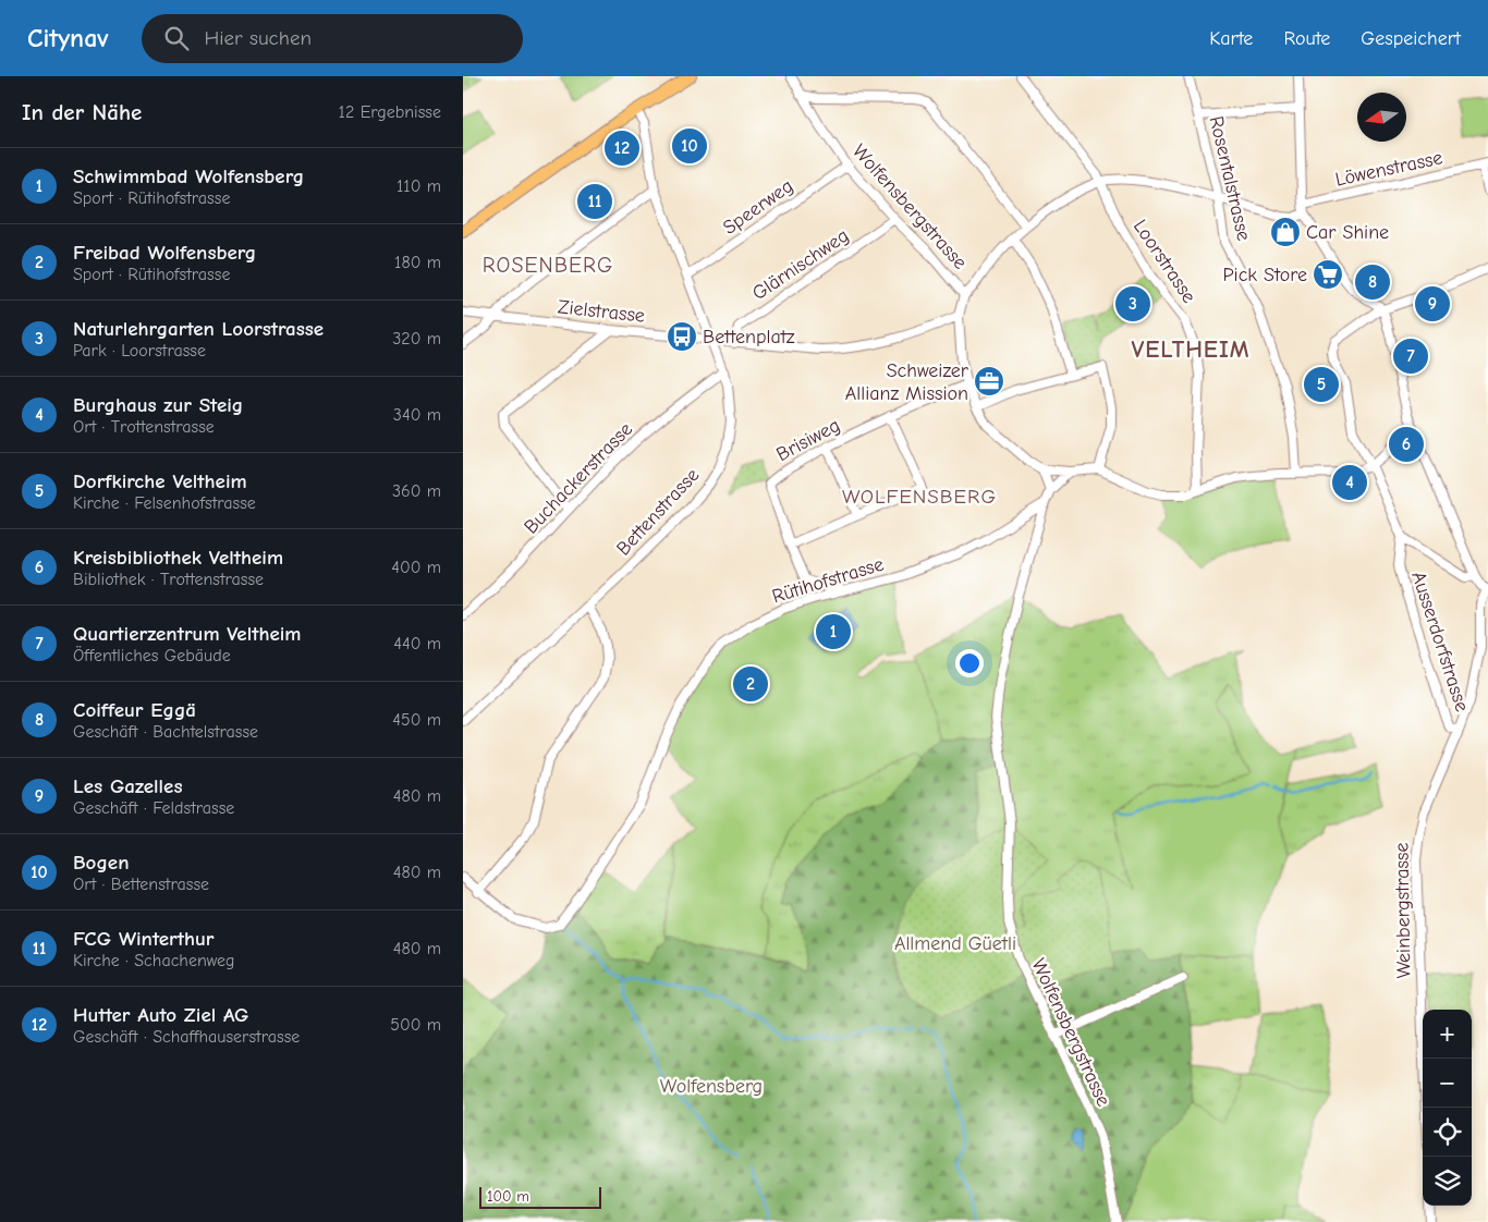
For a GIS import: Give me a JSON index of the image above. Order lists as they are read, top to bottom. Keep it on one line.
{"streets":{"street":["Löwenstrasse","Rosentalstrasse","Speerweg","Wolfensbergstrasse","Loorstrasse","Glärnischweg","Zielstrasse","Brisiweg","Buchackerstrasse","Bettenstrasse","Rütihofstrasse","Ausserdorfstrasse","Weinbergstrasse"]},"crossings":[["Speerweg","Wolfensbergstrasse"],["Speerweg","Bettenstrasse"],["Wolfensbergstrasse","Glärnischweg"],["Wolfensbergstrasse","Zielstrasse"],["Wolfensbergstrasse","Brisiweg"],["Wolfensbergstrasse","Rütihofstrasse"],["Glärnischweg","Zielstrasse"],["Zielstrasse","Bettenstrasse"],["Brisiweg","Rütihofstrasse"],["Buchackerstrasse","Bettenstrasse"],["Ausserdorfstrasse","Weinbergstrasse"]],"districts":["ROSENBERG","VELTHEIM","WOLFENSBERG"],"parks":["Allmend Güetli","Wolfensberg"],"places":{"shop":["Car Shine"],"supermarket":["Pick Store"],"bus stop":["Bettenplatz"],"office":["Schweizer Allianz Mission"]},"scale_bar":"100 m","north":"left","page":{"header":"Citynav","search":"Hier suchen","nav":["Karte","Route","Gespeichert"],"heading":["In der Nähe","12 Ergebnisse"],"pins":["10","12","11","8","3","9","7","5","6","4","1","2"],"list":[{"mark":"1","name":"Schwimmbad Wolfensberg","note":"Sport · Rütihofstrasse","value":"110 m"},{"mark":"2","name":"Freibad Wolfensberg","note":"Sport · Rütihofstrasse","value":"180 m"},{"mark":"3","name":"Naturlehrgarten Loorstrasse","note":"Park · Loorstrasse","value":"320 m"},{"mark":"4","name":"Burghaus zur Steig","note":"Ort · Trottenstrasse","value":"340 m"},{"mark":"5","name":"Dorfkirche Veltheim","note":"Kirche · Felsenhofstrasse","value":"360 m"},{"mark":"6","name":"Kreisbibliothek Veltheim","note":"Bibliothek · Trottenstrasse","value":"400 m"},{"mark":"7","name":"Quartierzentrum Veltheim","note":"Öffentliches Gebäude","value":"440 m"},{"mark":"8","name":"Coiffeur Eggä","note":"Geschäft · Bachtelstrasse","value":"450 m"},{"mark":"9","name":"Les Gazelles","note":"Geschäft · Feldstrasse","value":"480 m"},{"mark":"10","name":"Bogen","note":"Ort · Bettenstrasse","value":"480 m"},{"mark":"11","name":"FCG Winterthur","note":"Kirche · Schachenweg","value":"480 m"},{"mark":"12","name":"Hutter Auto Ziel AG","note":"Geschäft · Schaffhauserstrasse","value":"500 m"}],"map_buttons":["+","−"],"scale":"100 m"}}
